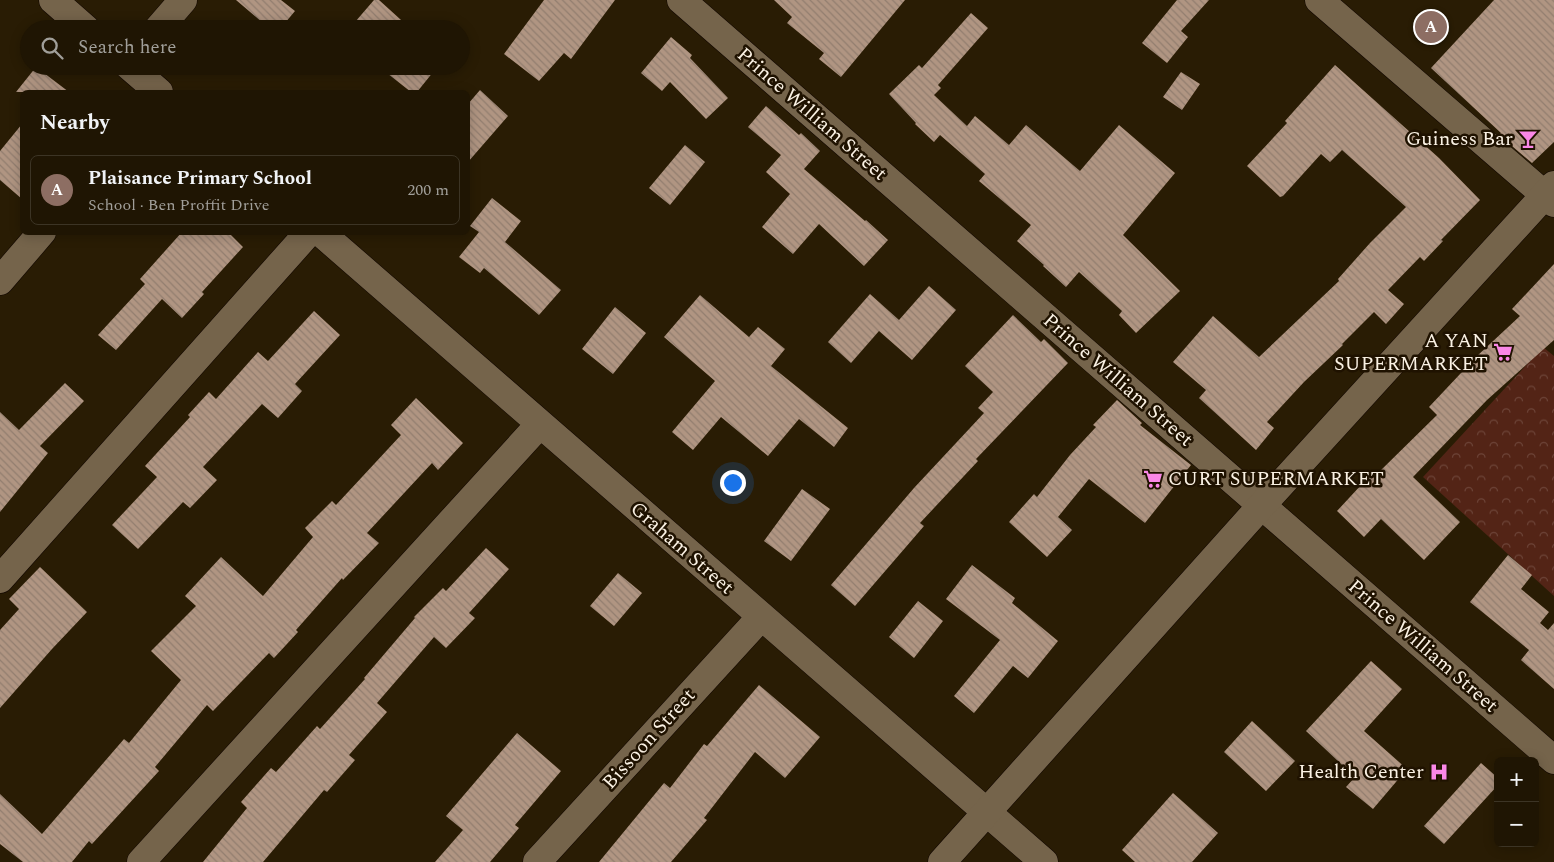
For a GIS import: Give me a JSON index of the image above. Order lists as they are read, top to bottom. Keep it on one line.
{"streets":{"street":["Prince William Street","Graham Street","Bissoon Street"]},"crossings":[["Graham Street","Bissoon Street"]],"places":{"bar":["Guiness Bar"],"supermarket":["A YAN SUPERMARKET","CURT SUPERMARKET"],"hospital":["Health Center"]},"page":{"pins":"A","search":"Search here","heading":"Nearby","list":[{"mark":"A","name":"Plaisance Primary School","note":"School · Ben Proffit Drive","value":"200 m"}],"map_buttons":["+","−"]}}
